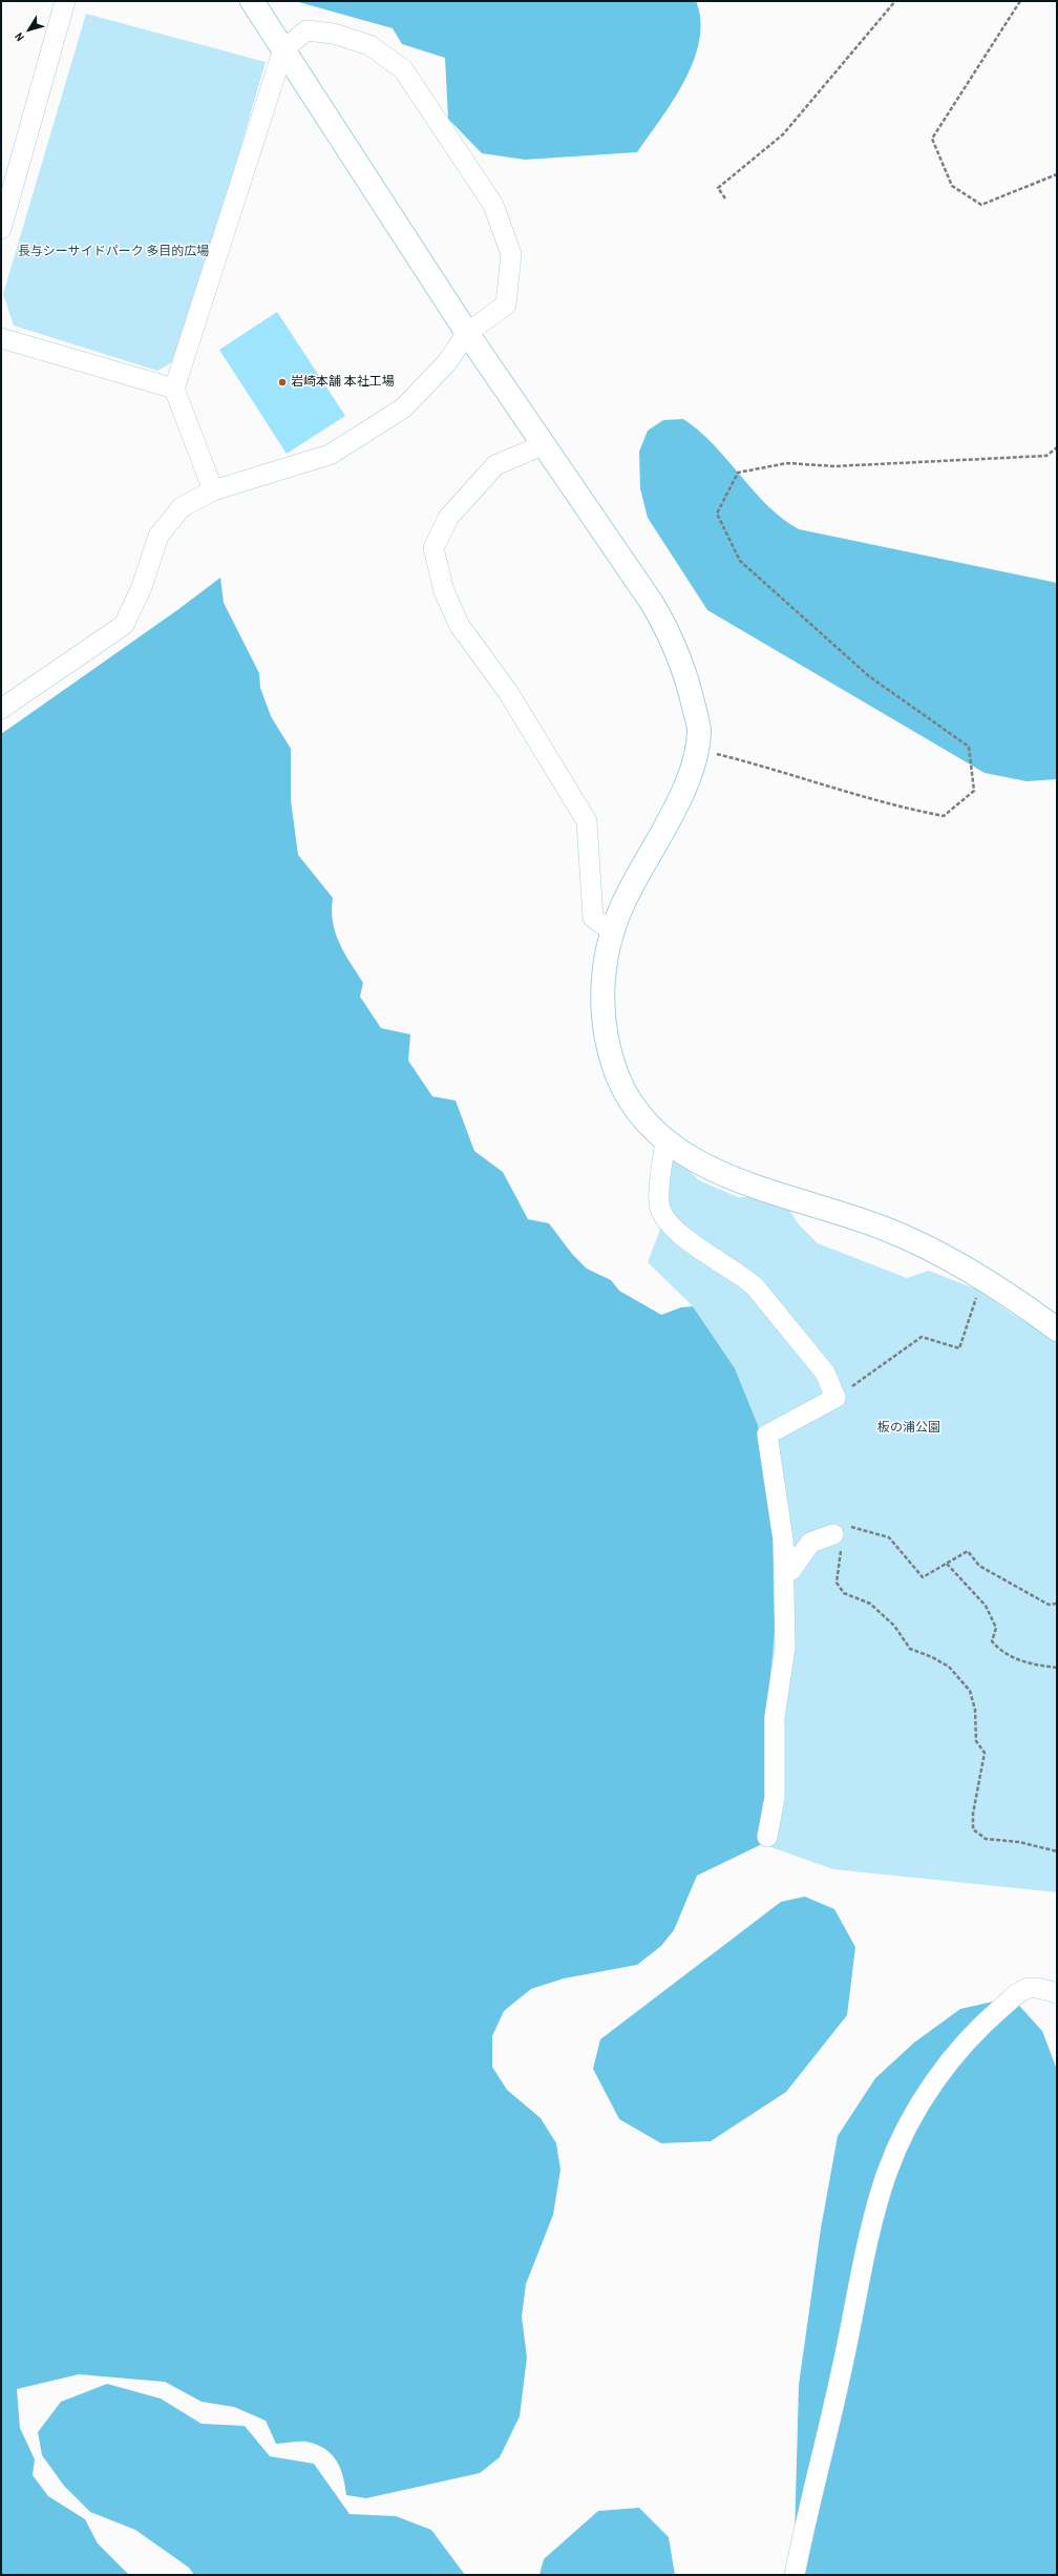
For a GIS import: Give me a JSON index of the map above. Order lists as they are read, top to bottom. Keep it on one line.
{"parks":["長与シーサイドパーク 多目的広場","板の浦公園"],"places":["岩崎本舗 本社工場"],"north":"bottom left"}
